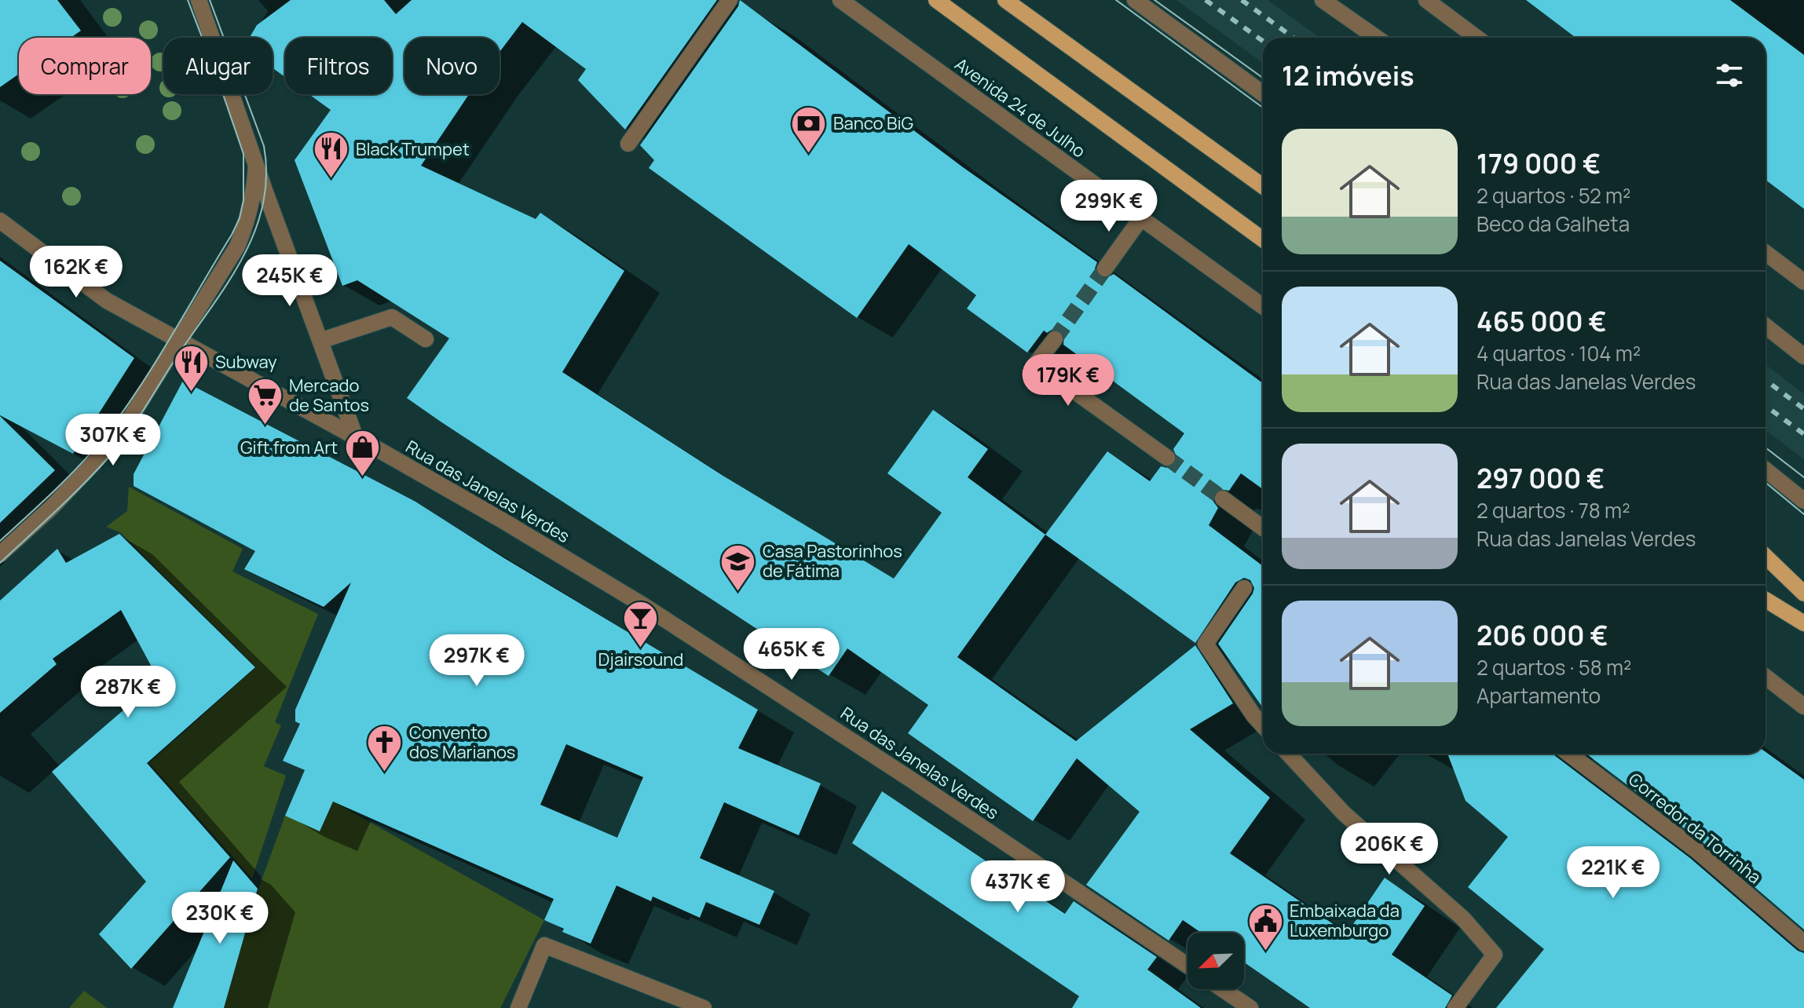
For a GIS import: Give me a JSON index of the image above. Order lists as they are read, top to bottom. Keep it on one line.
{"streets":{"street":["Avenida 24 de Julho","Rua das Janelas Verdes","Corredor da Torrinha"]},"places":{"bank":["Banco BiG"],"restaurant":["Black Trumpet","Subway"],"supermarket":["Mercado de Santos"],"shop":["Gift from Art"],"school or university":["Casa Pastorinhos de Fátima"],"bar":["Djairsound"],"church":["Convento dos Marianos"],"public building":["Embaixada da Luxemburgo"]},"north":"bottom left","page":{"chip":["Comprar","Alugar","Filtros","Novo"],"heading":"12 imóveis","list":[{"name":"179 000 €","note":"2 quartos · 52 m² · Beco da Galheta"},{"name":"465 000 €","note":"4 quartos · 104 m² · Rua das Janelas Verdes"},{"name":"297 000 €","note":"2 quartos · 78 m² · Rua das Janelas Verdes"},{"name":"206 000 €","note":"2 quartos · 58 m² · Apartamento"}],"price":["299K €","162K €","245K €","179K €","307K €","465K €","297K €","287K €","206K €","221K €","437K €","230K €"]}}
